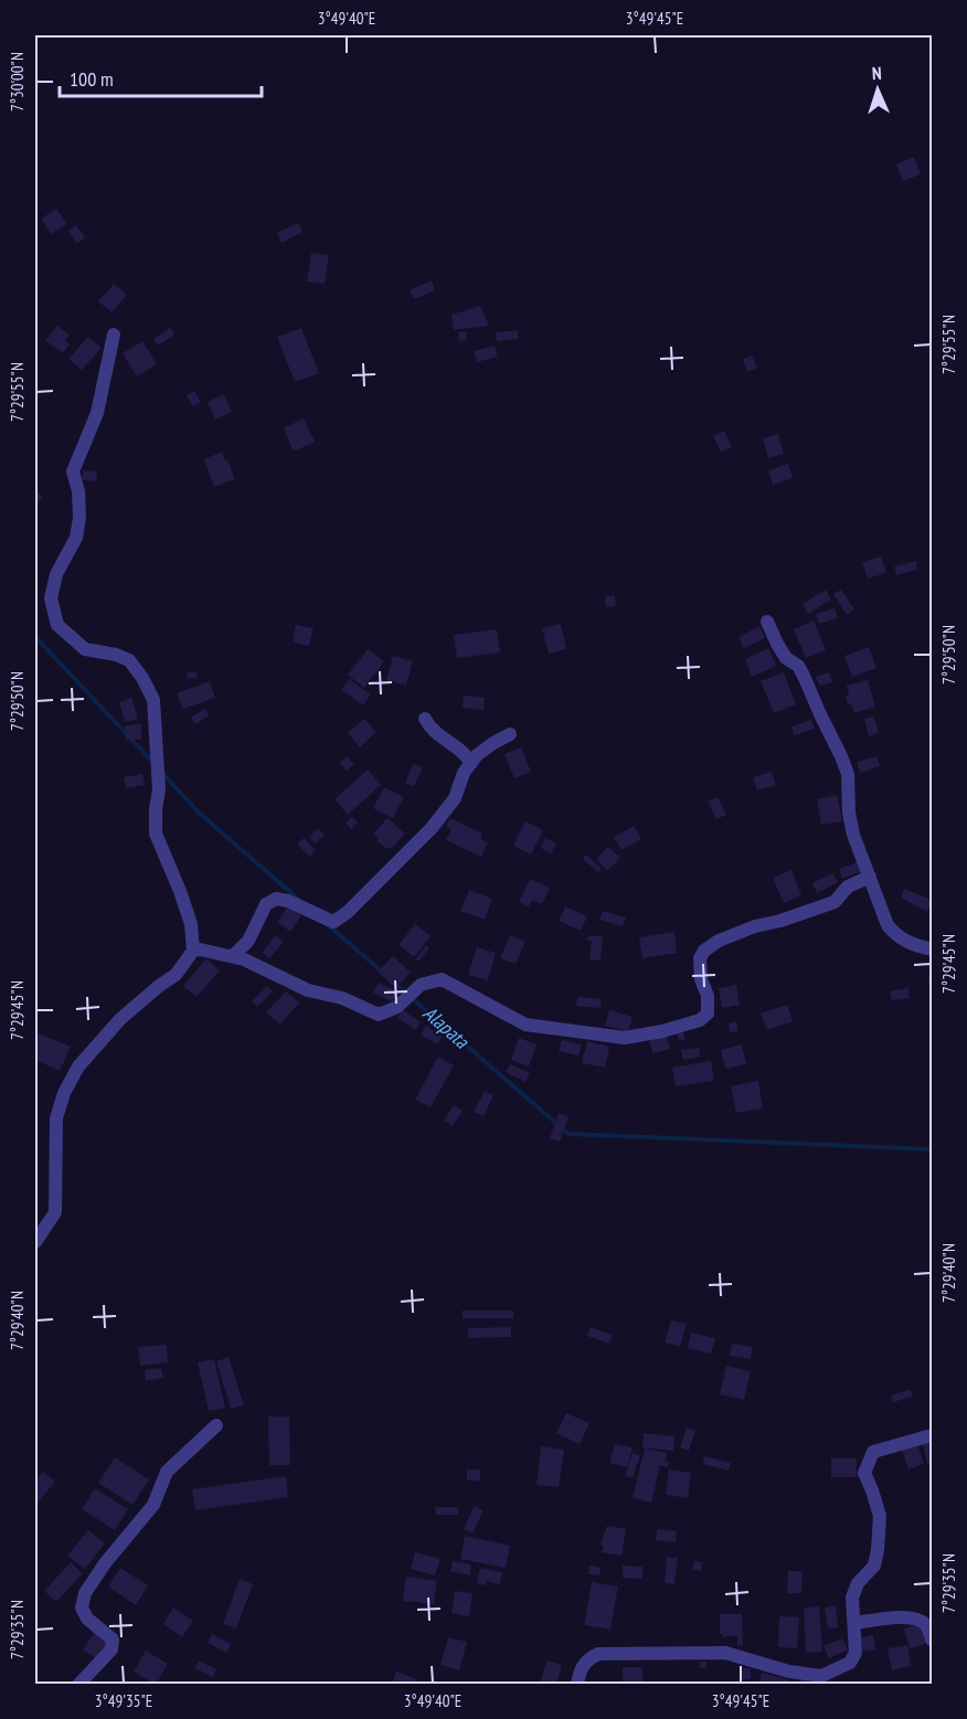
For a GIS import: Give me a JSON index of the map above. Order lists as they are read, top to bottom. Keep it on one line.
{"water":["Alapata"],"scale_bar":"100 m","north":"top","coordinates":["3°49'40\"E","3°49'45\"E","7°30'00\"N","7°29'55\"N","7°29'50\"N","7°29'45\"N","7°29'40\"N","7°29'35\"N","3°49'35\"E"]}
